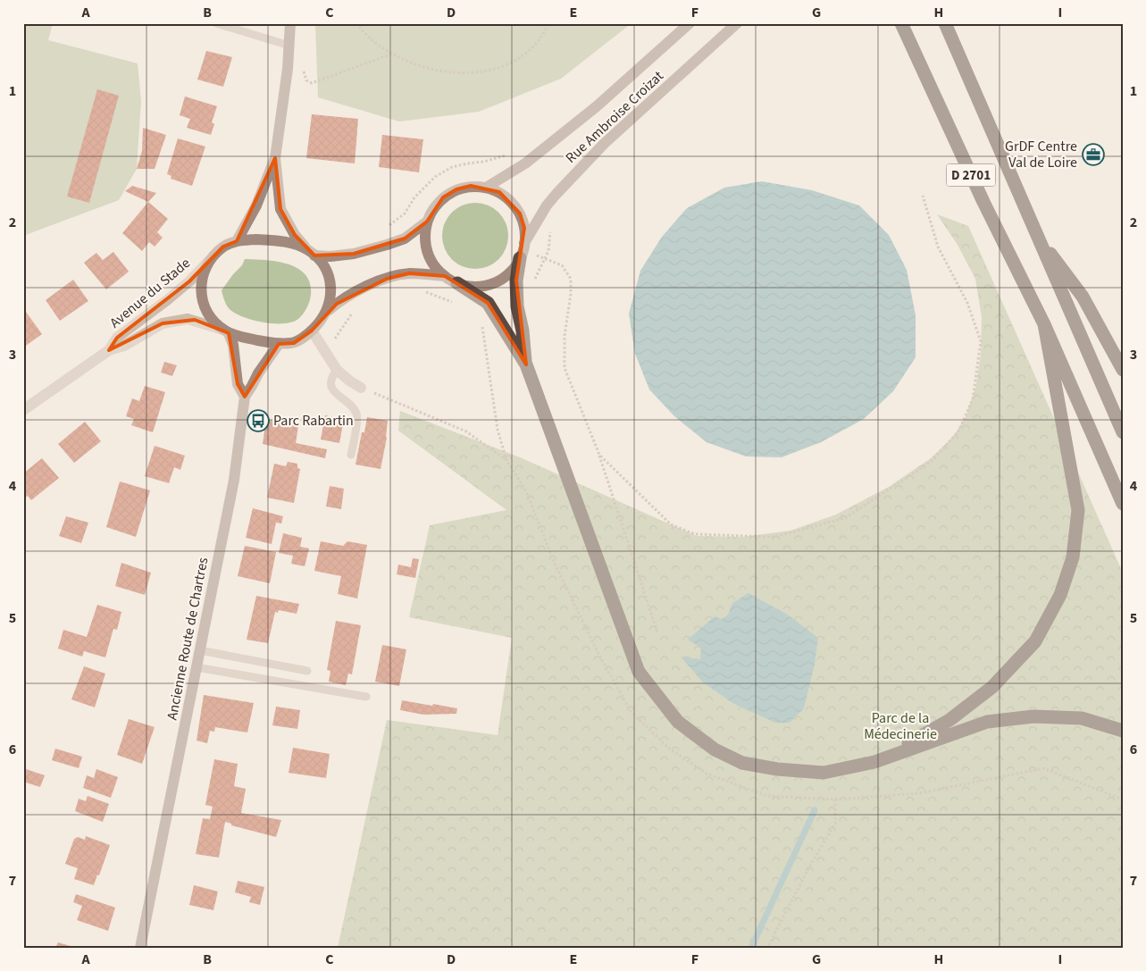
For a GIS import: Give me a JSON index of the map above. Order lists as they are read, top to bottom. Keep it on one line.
{"streets":{"highway":["D 2701"],"main road":["Rue Ambroise Croizat","Ancienne Route de Chartres"],"street":["Avenue du Stade"]},"crossings":[["Avenue du Stade","Ancienne Route de Chartres"]],"parks":["Parc de la Médecinerie"],"places":{"office":["GrDF Centre Val de Loire"],"bus stop":["Parc Rabartin"]},"grid":{"columns":["A","B","C","D","E","F","G","H","I"],"rows":["1","2","3","4","5","6","7"]}}
